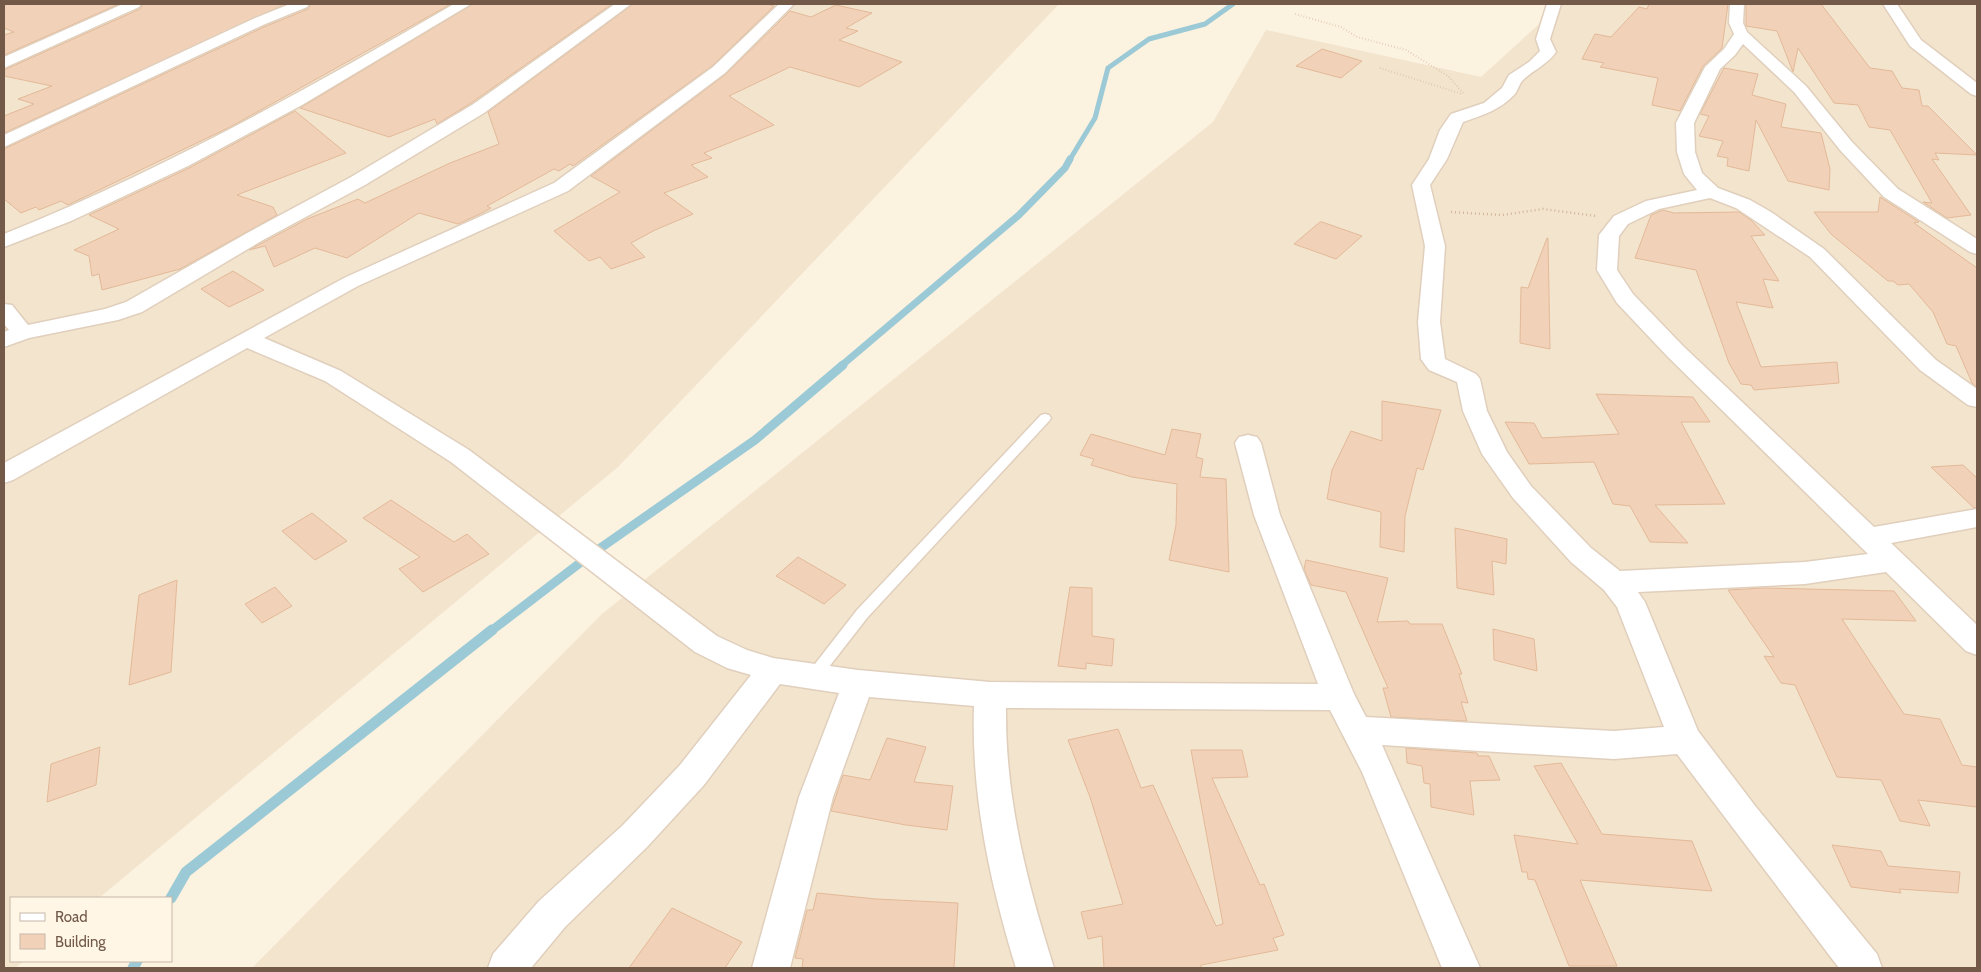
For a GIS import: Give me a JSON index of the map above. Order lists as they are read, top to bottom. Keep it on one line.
{"legend":["Road","Building"]}
